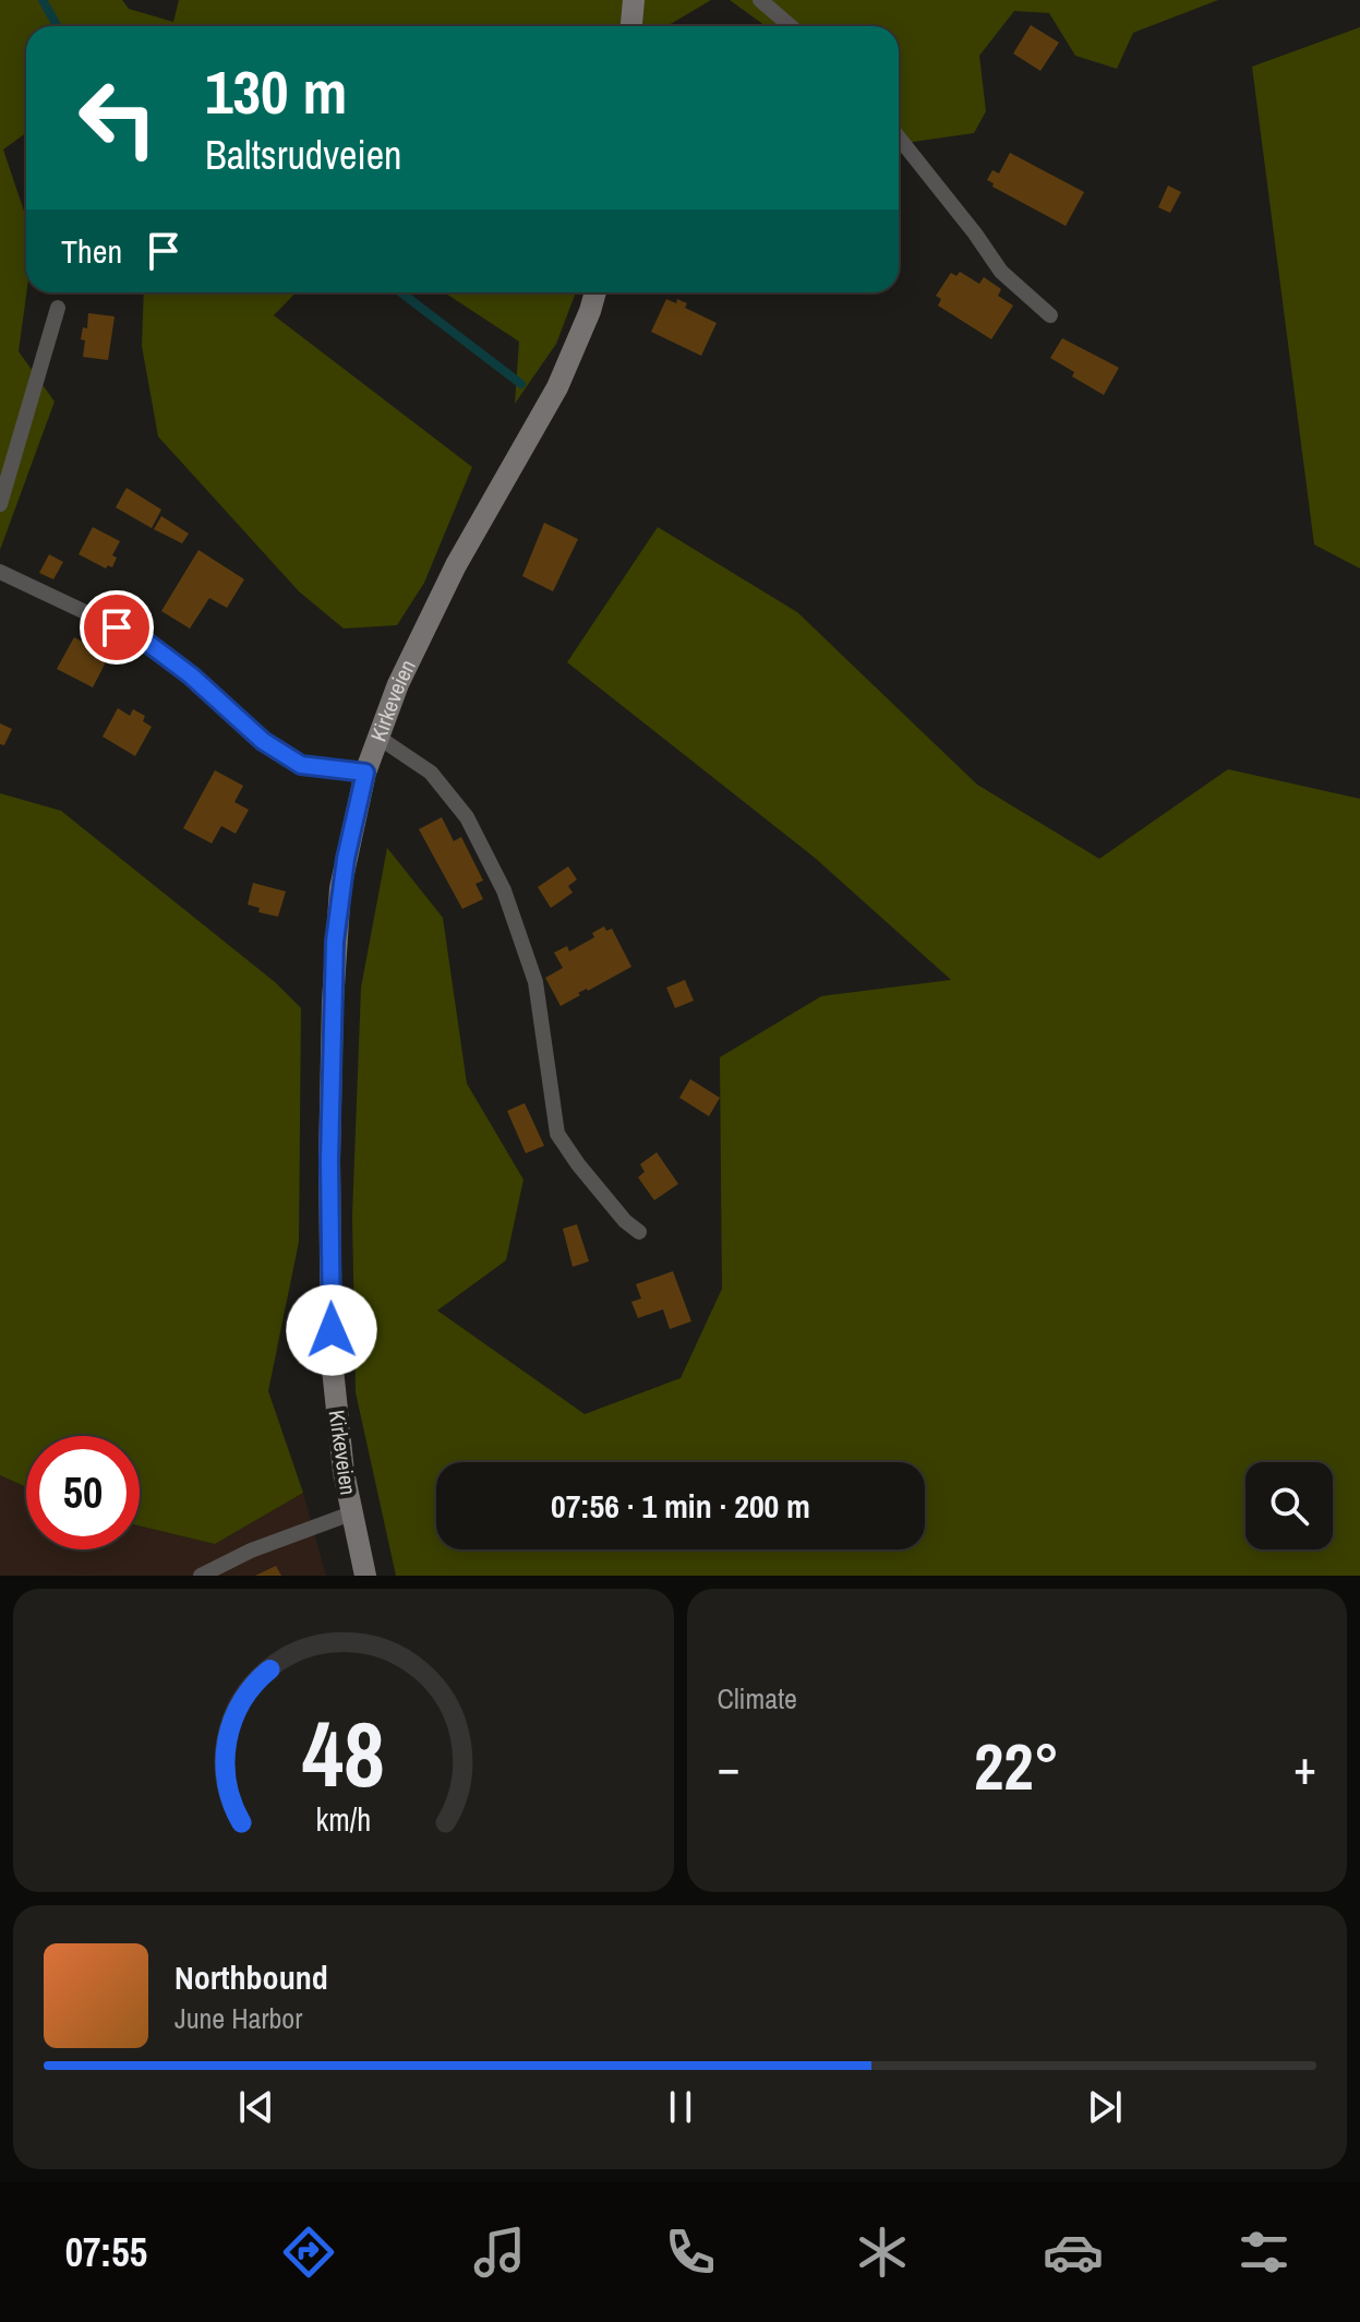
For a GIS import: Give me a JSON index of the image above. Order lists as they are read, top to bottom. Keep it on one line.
{"streets":{"main road":["Kirkeveien"]},"page":{"turn":["130 m","Baltsrudveien"],"then":"Then","limit":"50","trip":"07:56 · 1 min · 200 m","tile":"Climate","heat":["−","22°","+"],"song":["Northbound","June Harbor"],"tabs":"07:55","gauge":["48","km/h"]}}
